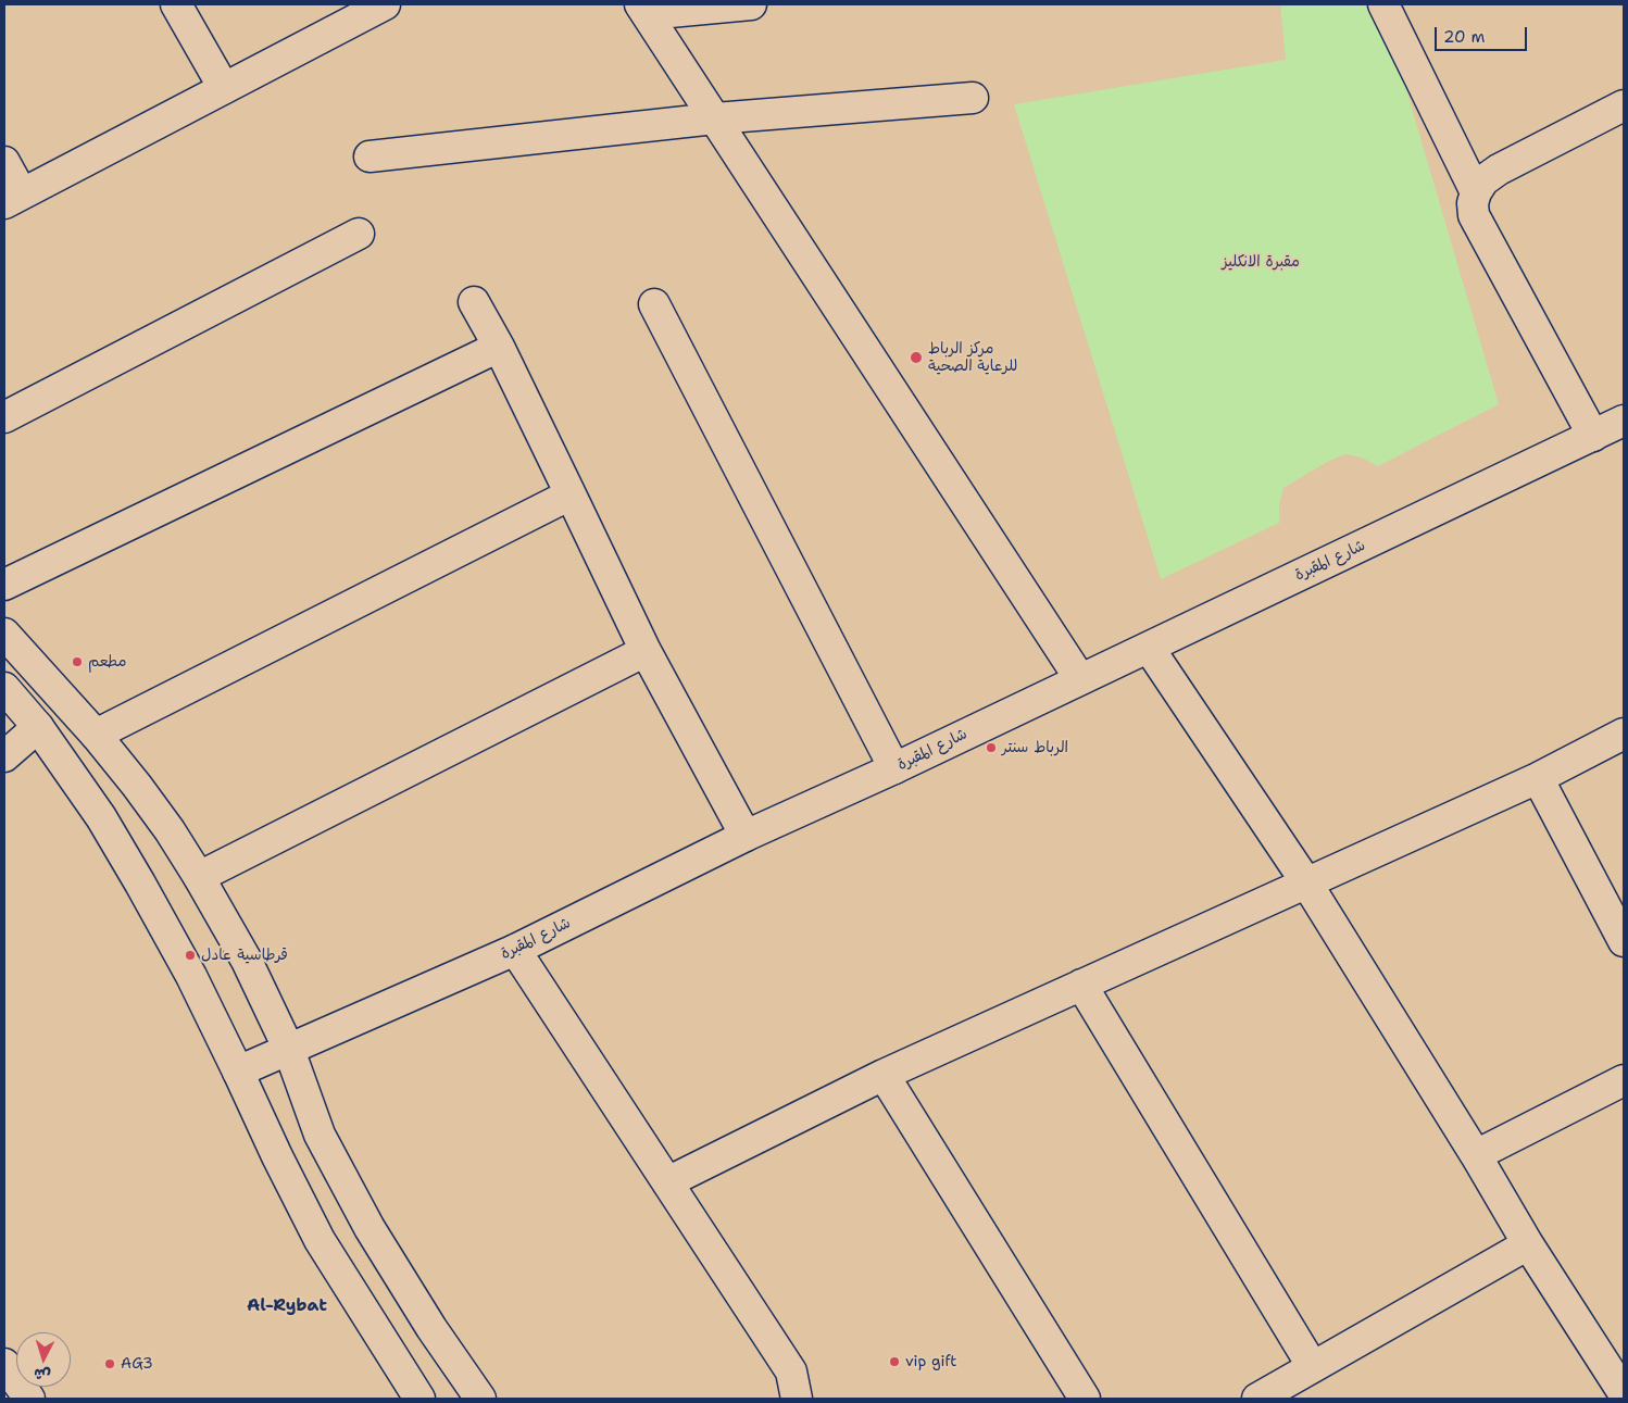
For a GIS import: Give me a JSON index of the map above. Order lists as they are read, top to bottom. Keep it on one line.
{"streets":{"street":["شارع المقبرة"]},"districts":["Al-Rybat"],"parks":["مقبرة الانكليز"],"places":["مركز الرباط للرعاية الصحية","مطعم","الرباط سنتر","قرطاسية عادل","vip gift","AG3"],"scale_bar":"20 m","north":"bottom"}
